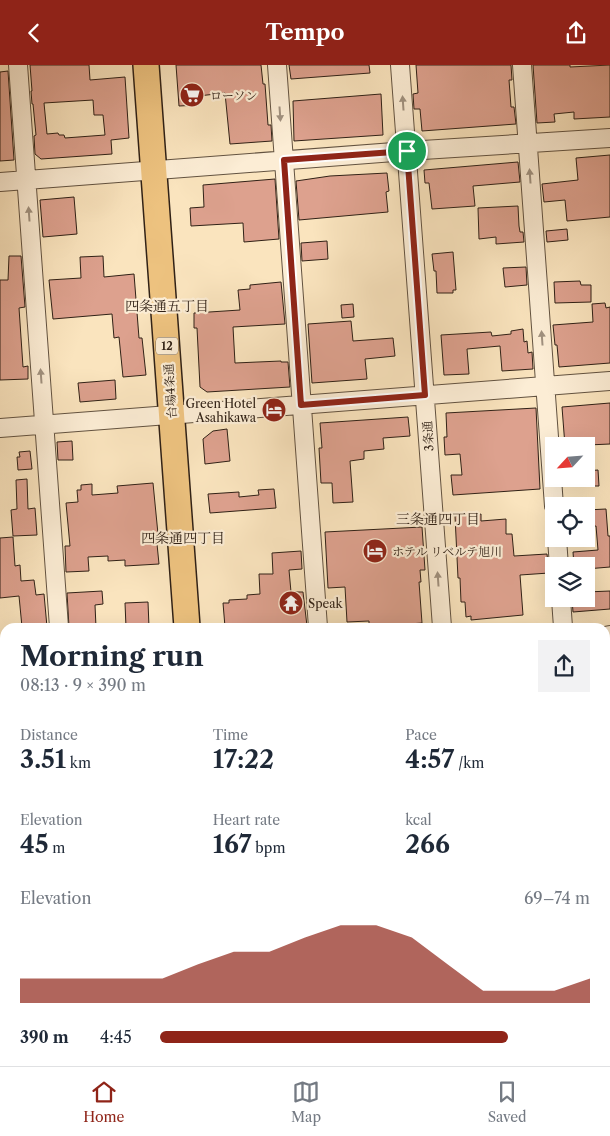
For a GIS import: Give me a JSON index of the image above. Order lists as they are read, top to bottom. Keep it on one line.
{"streets":{"highway":["12","台場4条通"],"street":["3条通"]},"districts":["四条通五丁目","三条通四丁目","四条通四丁目"],"places":{"supermarket":["ローソン"],"hotel":["Green Hotel Asahikawa","ホテル リベルテ旭川"],"temple":["Speak"]},"north":"bottom left","page":{"header":"Tempo","heading":["Morning run","08:13 · 9 × 390 m"],"stats":[["Distance","3.51 km"],["Time","17:22"],["Pace","4:57 /km"],["Elevation","45 m"],["Heart rate","167 bpm"],["kcal","266"]],"chart":["Elevation","69–74 m"],"list":[{"name":"390 m","note":"4:45"}],"tabs":["Home","Map","Saved"]}}
